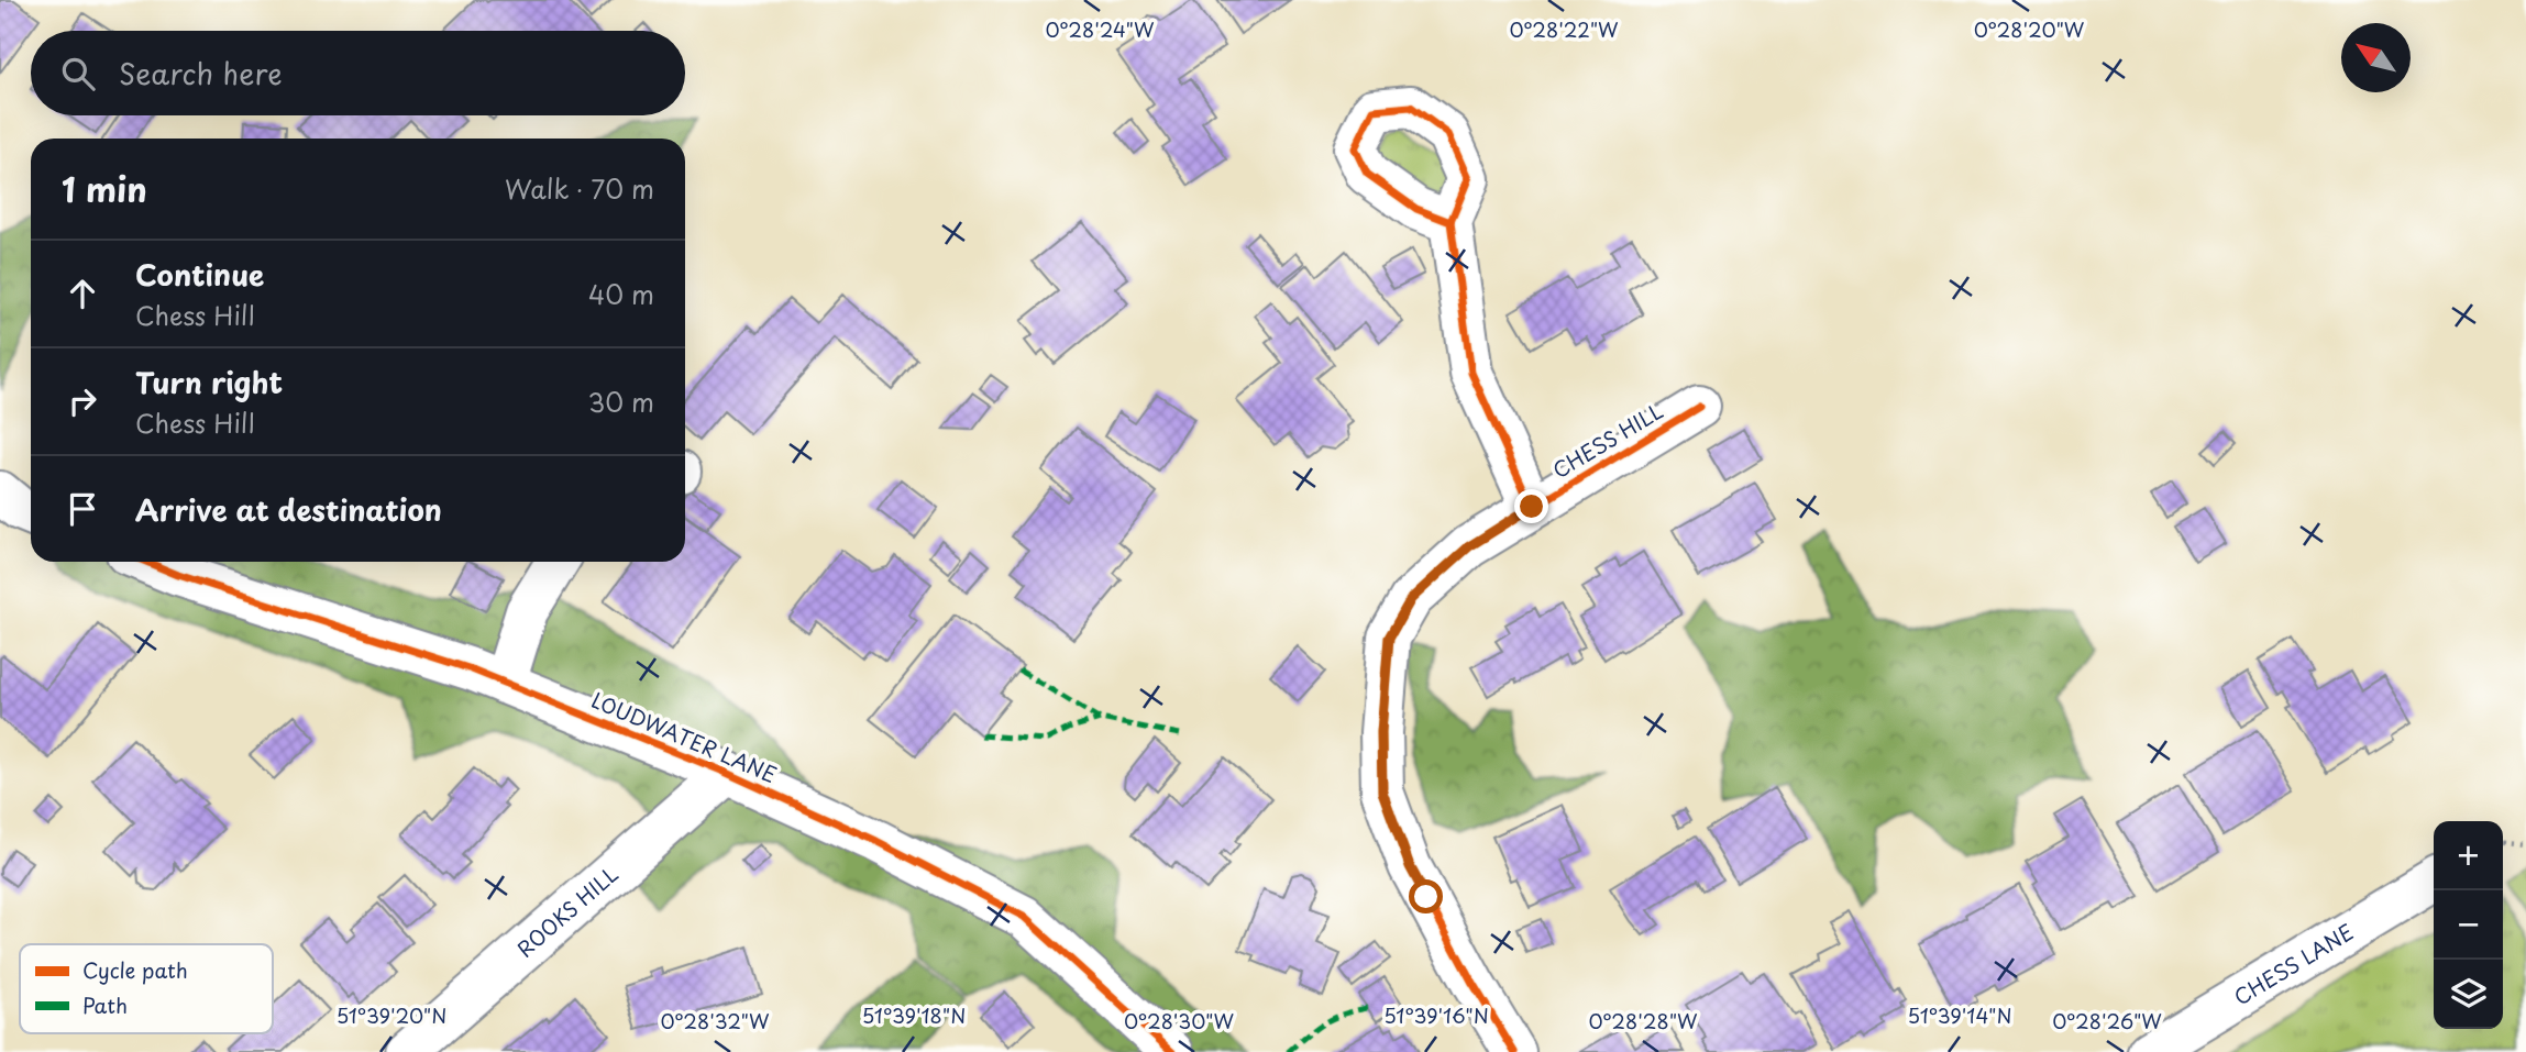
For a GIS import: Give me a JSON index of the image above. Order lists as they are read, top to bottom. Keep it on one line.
{"streets":{"street":["CHESS HILL","LOUDWATER LANE","ROOKS HILL","CHESS LANE"]},"crossings":[["LOUDWATER LANE","ROOKS HILL"]],"legend":["Cycle path","Path"],"north":"top left","page":{"search":"Search here","heading":["1 min","Walk · 70 m"],"list":[["Continue","Chess Hill","40 m"],["Turn right","Chess Hill","30 m"],"Arrive at destination"],"map_buttons":["+","−"]},"coordinates":["0°28'24\"W","0°28'22\"W","0°28'20\"W","51°39'20\"N","51°39'18\"N","51°39'16\"N","51°39'14\"N","0°28'32\"W","0°28'30\"W","0°28'28\"W","0°28'26\"W"]}
